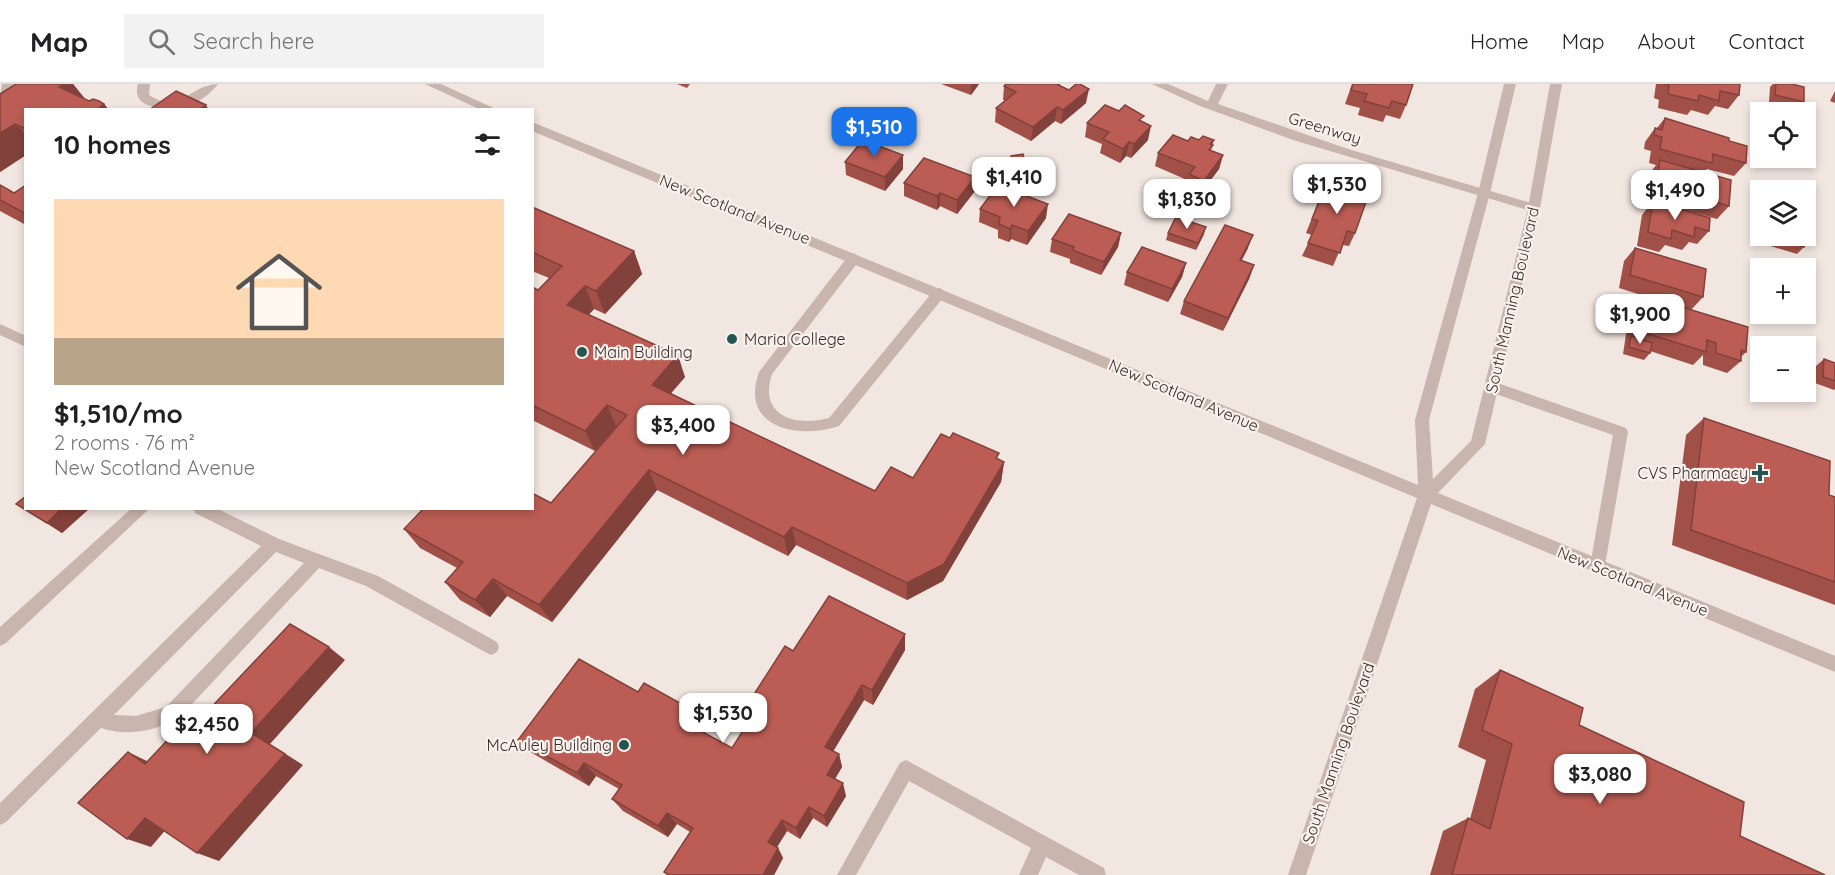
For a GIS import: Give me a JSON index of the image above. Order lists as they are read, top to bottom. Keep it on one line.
{"streets":{"street":["Greenway","New Scotland Avenue","South Manning Boulevard"]},"crossings":[["Greenway","South Manning Boulevard"],["New Scotland Avenue","South Manning Boulevard"]],"places":{"other":["Maria College","Main Building","McAuley Building"],"health":["CVS Pharmacy"]},"page":{"header":"Map","search":"Search here","nav":["Home","Map","About","Contact"],"map_buttons":["+","−"],"price":["$1,510","$1,410","$1,530","$1,490","$1,830","$1,900","$3,400","$1,530","$2,450","$3,080"],"heading":"10 homes","list":[{"name":"$1,510/mo","note":"2 rooms · 76 m² · New Scotland Avenue"}]}}
